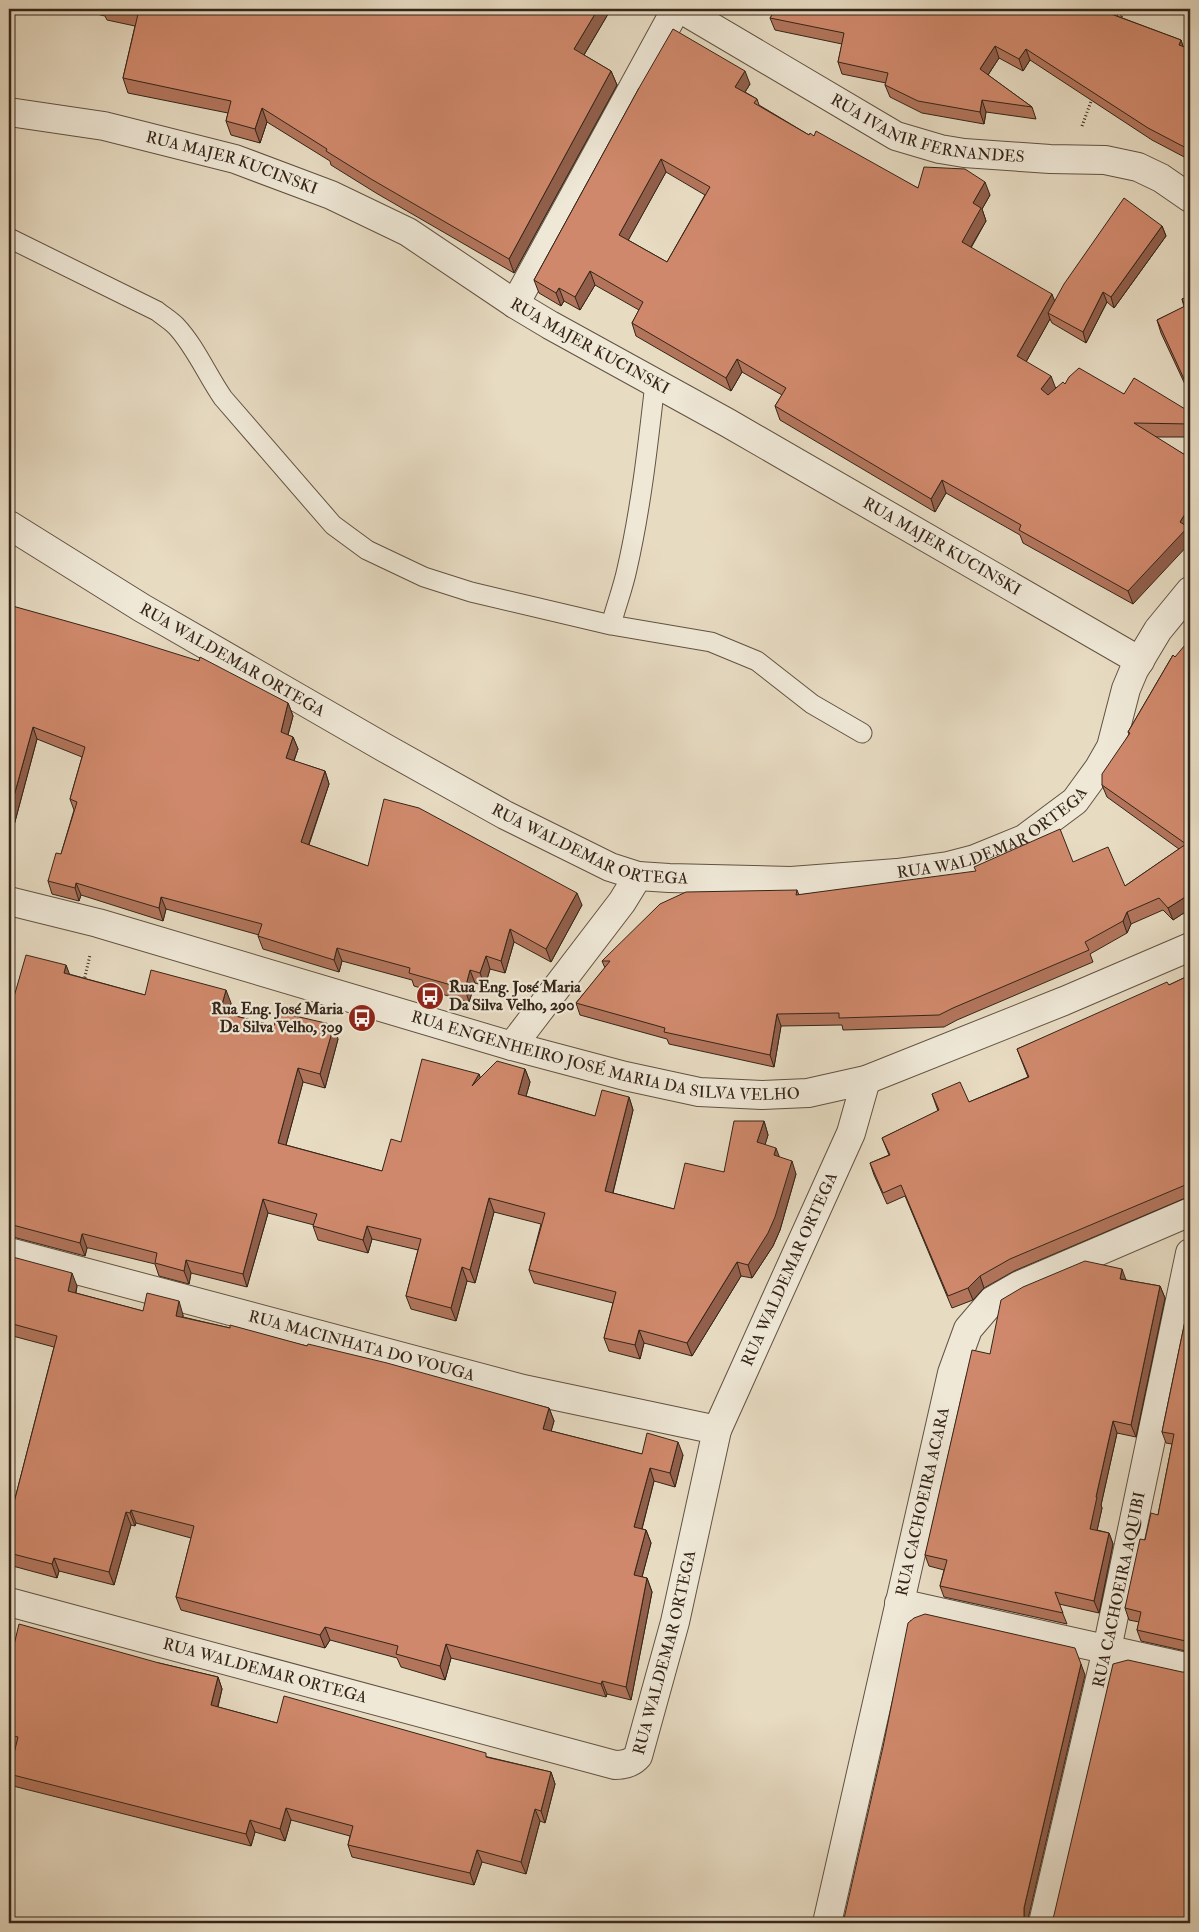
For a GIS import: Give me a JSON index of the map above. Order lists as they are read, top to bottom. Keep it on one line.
{"streets":{"street":["RUA IVANIR FERNANDES","RUA MAJER KUCINSKI","RUA WALDEMAR ORTEGA","RUA ENGENHEIRO JOSÉ MARIA DA SILVA VELHO","RUA MACINHATA DO VOUGA","RUA CACHOEIRA ACARA","RUA CACHOEIRA AQUIBI"]},"crossings":[["RUA MAJER KUCINSKI","RUA WALDEMAR ORTEGA"],["RUA WALDEMAR ORTEGA","RUA ENGENHEIRO JOSÉ MARIA DA SILVA VELHO"],["RUA WALDEMAR ORTEGA","RUA MACINHATA DO VOUGA"]],"places":{"bus stop":["Rua Eng. José Maria Da Silva Velho, 290","Rua Eng. José Maria Da Silva Velho, 309"]}}
